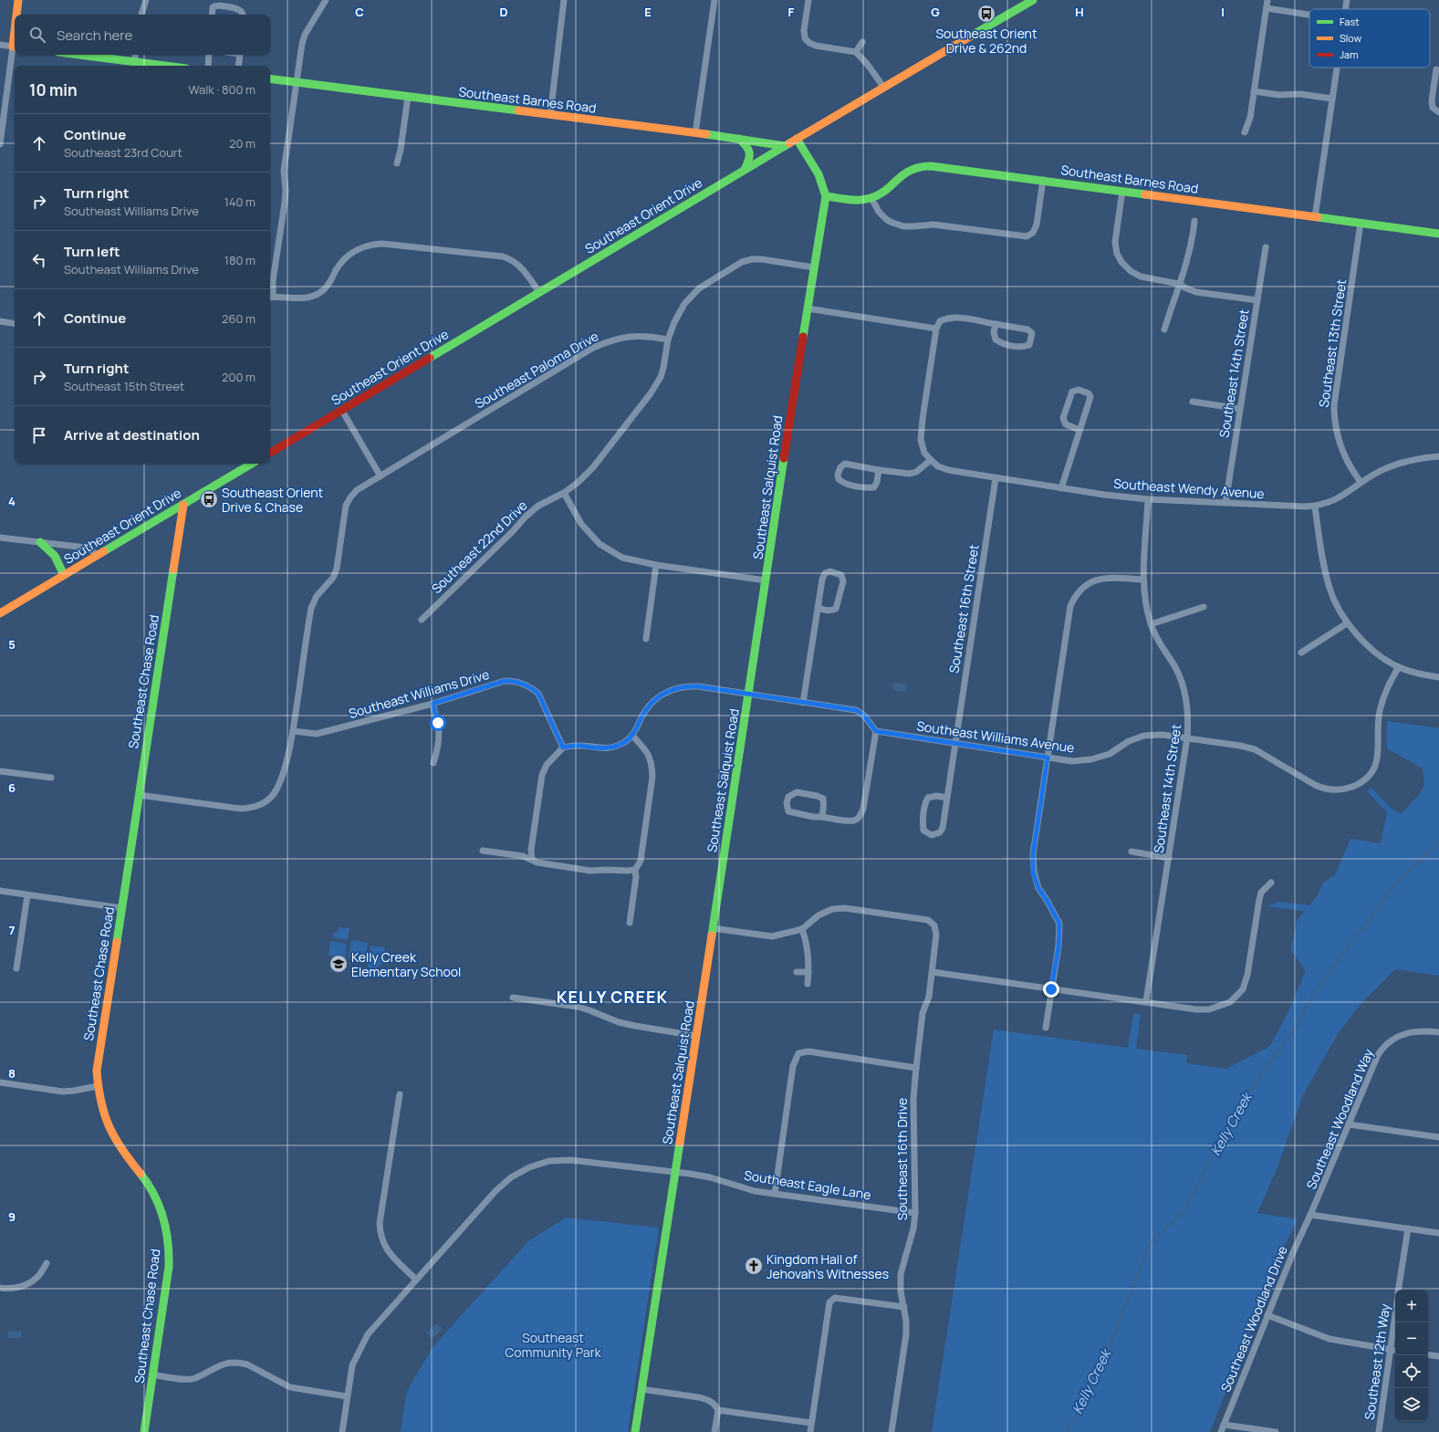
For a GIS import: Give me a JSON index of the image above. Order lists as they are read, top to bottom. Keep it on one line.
{"streets":{"street":["Southeast Barnes Road","Southeast Orient Drive","Southeast 13th Street","Southeast Paloma Drive","Southeast 14th Street","Southeast Salquist Road","Southeast Wendy Avenue","Southeast 22nd Drive","Southeast 16th Street","Southeast Chase Road","Southeast Williams Drive","Southeast Williams Avenue","Southeast Woodland Way","Southeast 16th Drive","Southeast Eagle Lane","Southeast Woodland Drive","Southeast 12th Way"]},"crossings":[["Southeast Barnes Road","Southeast Orient Drive"],["Southeast Barnes Road","Southeast 13th Street"],["Southeast Barnes Road","Southeast Salquist Road"],["Southeast Orient Drive","Southeast Salquist Road"],["Southeast Orient Drive","Southeast Chase Road"],["Southeast 13th Street","Southeast Wendy Avenue"],["Southeast Paloma Drive","Southeast 22nd Drive"],["Southeast Paloma Drive","Southeast Williams Drive"],["Southeast 14th Street","Southeast Wendy Avenue"],["Southeast 14th Street","Southeast Williams Avenue"],["Southeast Salquist Road","Southeast Eagle Lane"],["Southeast Wendy Avenue","Southeast 16th Street"],["Southeast 16th Street","Southeast Williams Avenue"],["Southeast Woodland Way","Southeast Woodland Drive"],["Southeast 16th Drive","Southeast Eagle Lane"]],"districts":["KELLY CREEK"],"water":["Kelly Creek"],"parks":["Southeast Community Park"],"places":{"bus stop":["Southeast Orient Drive & 262nd","Southeast Orient Drive & Chase"],"school or university":["Kelly Creek Elementary School"],"church":["Kingdom Hall of Jehovah's Witnesses"]},"legend":["Fast","Slow","Jam"],"page":{"search":"Search here","heading":["10 min","Walk · 800 m"],"list":[["Continue","Southeast 23rd Court","20 m"],["Turn right","Southeast Williams Drive","140 m"],["Turn left","Southeast Williams Drive","180 m"],["Continue","260 m"],["Turn right","Southeast 15th Street","200 m"],"Arrive at destination"],"map_buttons":["+","−"]},"grid":{"columns":["C","D","E","F","G","H","I"],"rows":["4","5","6","7","8","9"]}}
